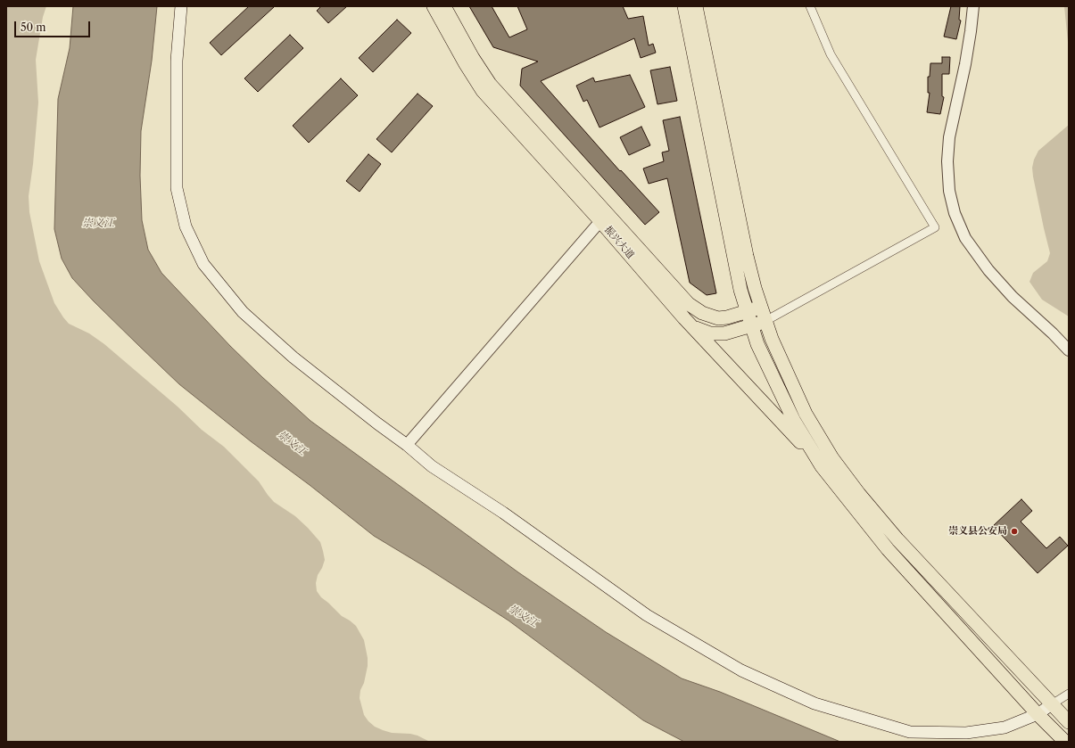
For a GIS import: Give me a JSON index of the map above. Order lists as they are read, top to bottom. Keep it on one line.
{"streets":{"main road":["振兴大道"]},"water":["崇义江"],"places":["崇义县公安局"],"scale_bar":"50 m"}
